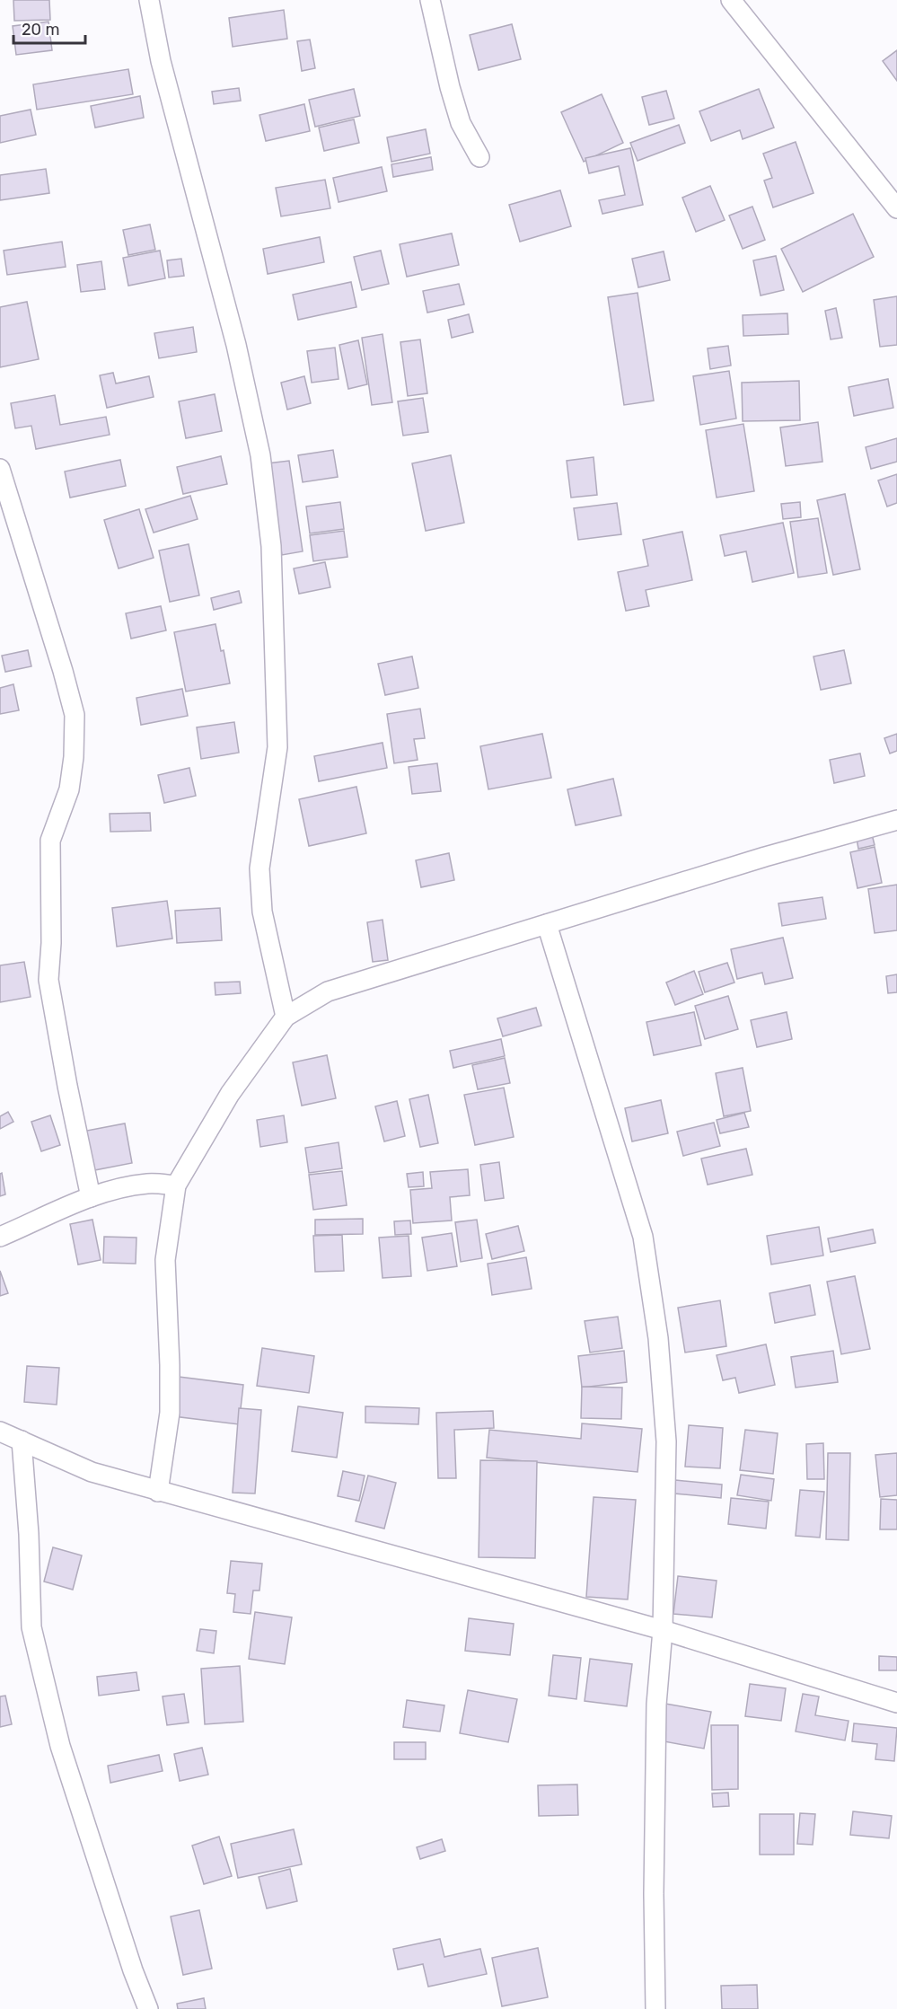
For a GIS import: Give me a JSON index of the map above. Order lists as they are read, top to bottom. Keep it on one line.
{"scale_bar":"20 m"}
